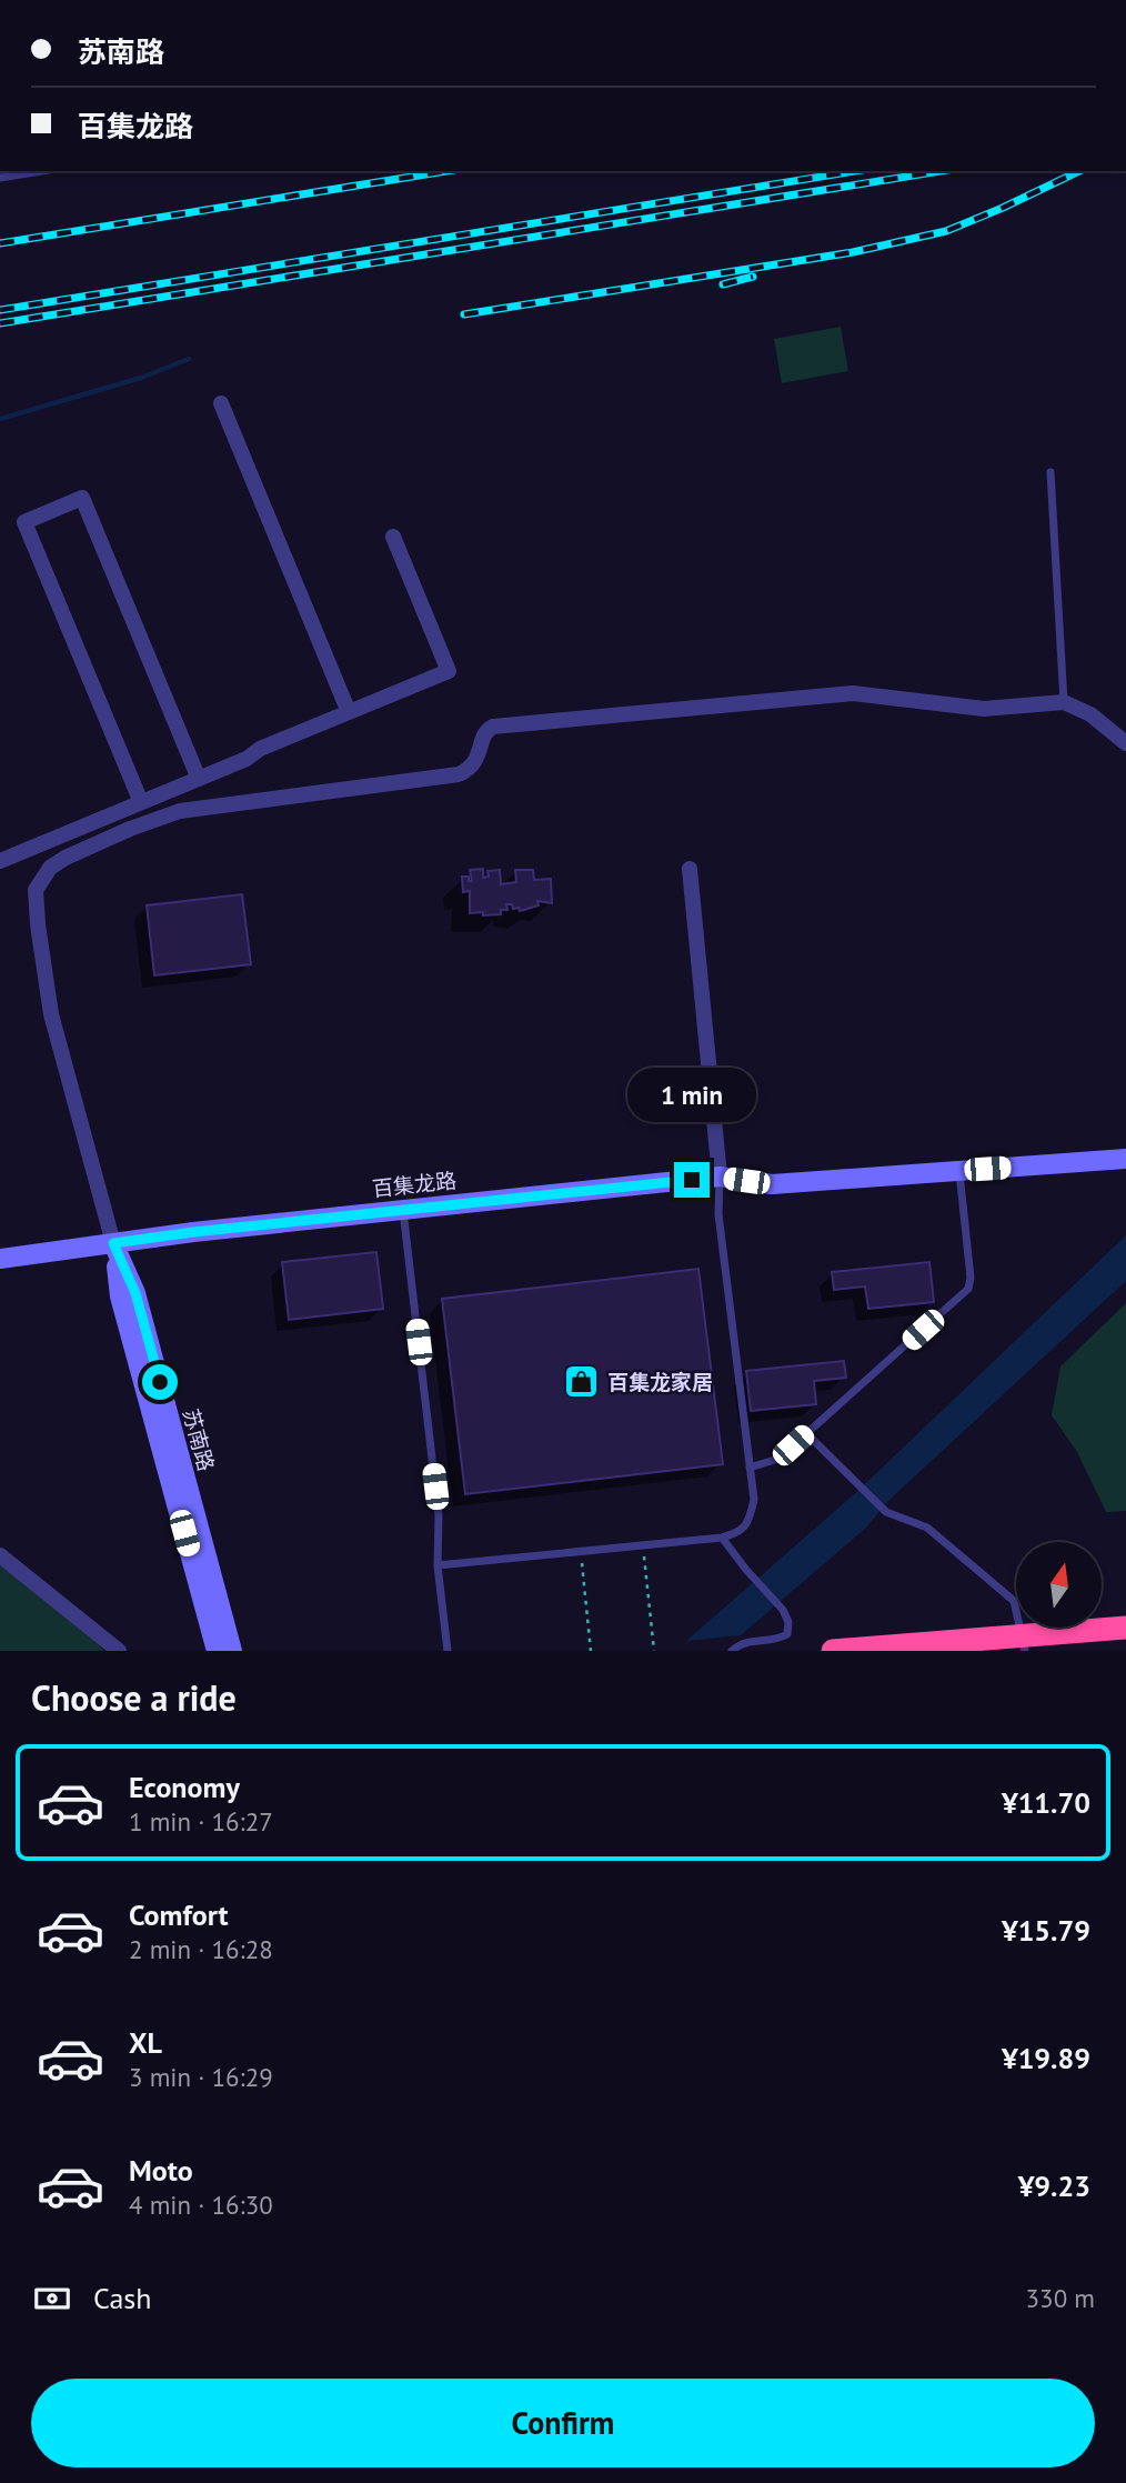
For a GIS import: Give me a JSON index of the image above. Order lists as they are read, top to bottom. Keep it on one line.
{"streets":{"street":["百集龙路","苏南路"]},"crossings":[["百集龙路","苏南路"]],"places":{"shop":["百集龙家居"]},"north":"top","page":{"banner":["苏南路","百集龙路"],"bubble":"1 min","heading":"Choose a ride","list":[{"name":"Economy","note":"1 min · 16:27","value":"¥11.70"},{"name":"Comfort","note":"2 min · 16:28","value":"¥15.79"},{"name":"XL","note":"3 min · 16:29","value":"¥19.89"},{"name":"Moto","note":"4 min · 16:30","value":"¥9.23"}],"pay":["Cash","330 m"],"buttons":"Confirm"}}
